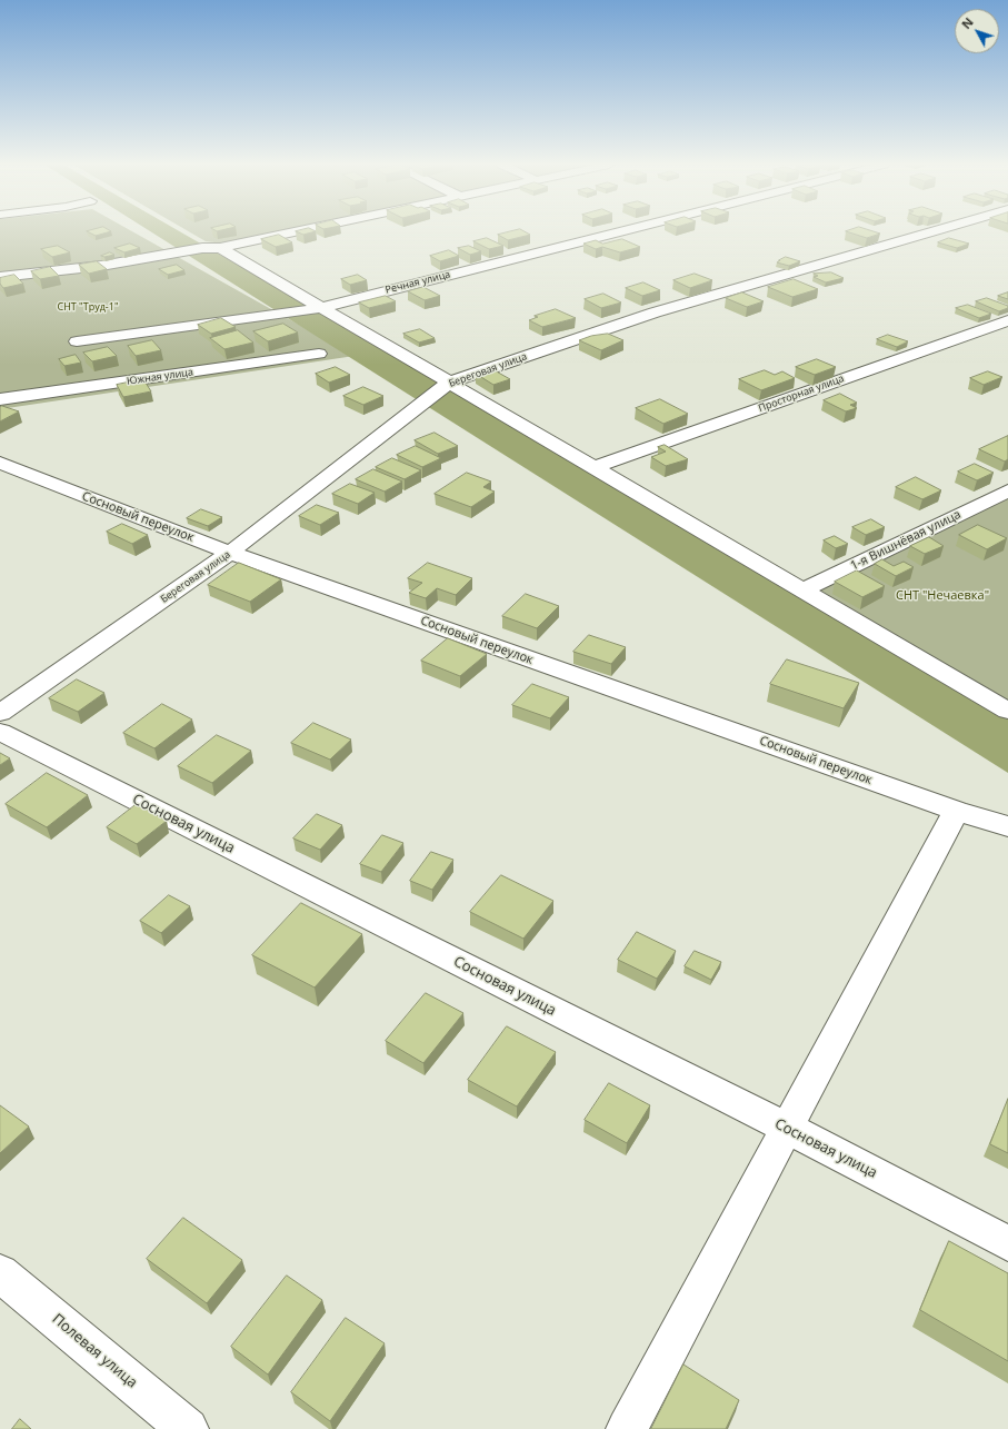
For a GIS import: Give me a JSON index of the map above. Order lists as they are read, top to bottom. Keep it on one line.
{"streets":{"street":["Речная улица","Береговая улица","Южная улица","Просторная улица","Сосновый переулок","1-я Вишнёвая улица","Сосновая улица","Полевая улица"]},"crossings":[["Береговая улица","Сосновый переулок"]],"parks":["СНТ \"Труд-1\"","СНТ \"Нечаевка\""],"north":"top left"}
